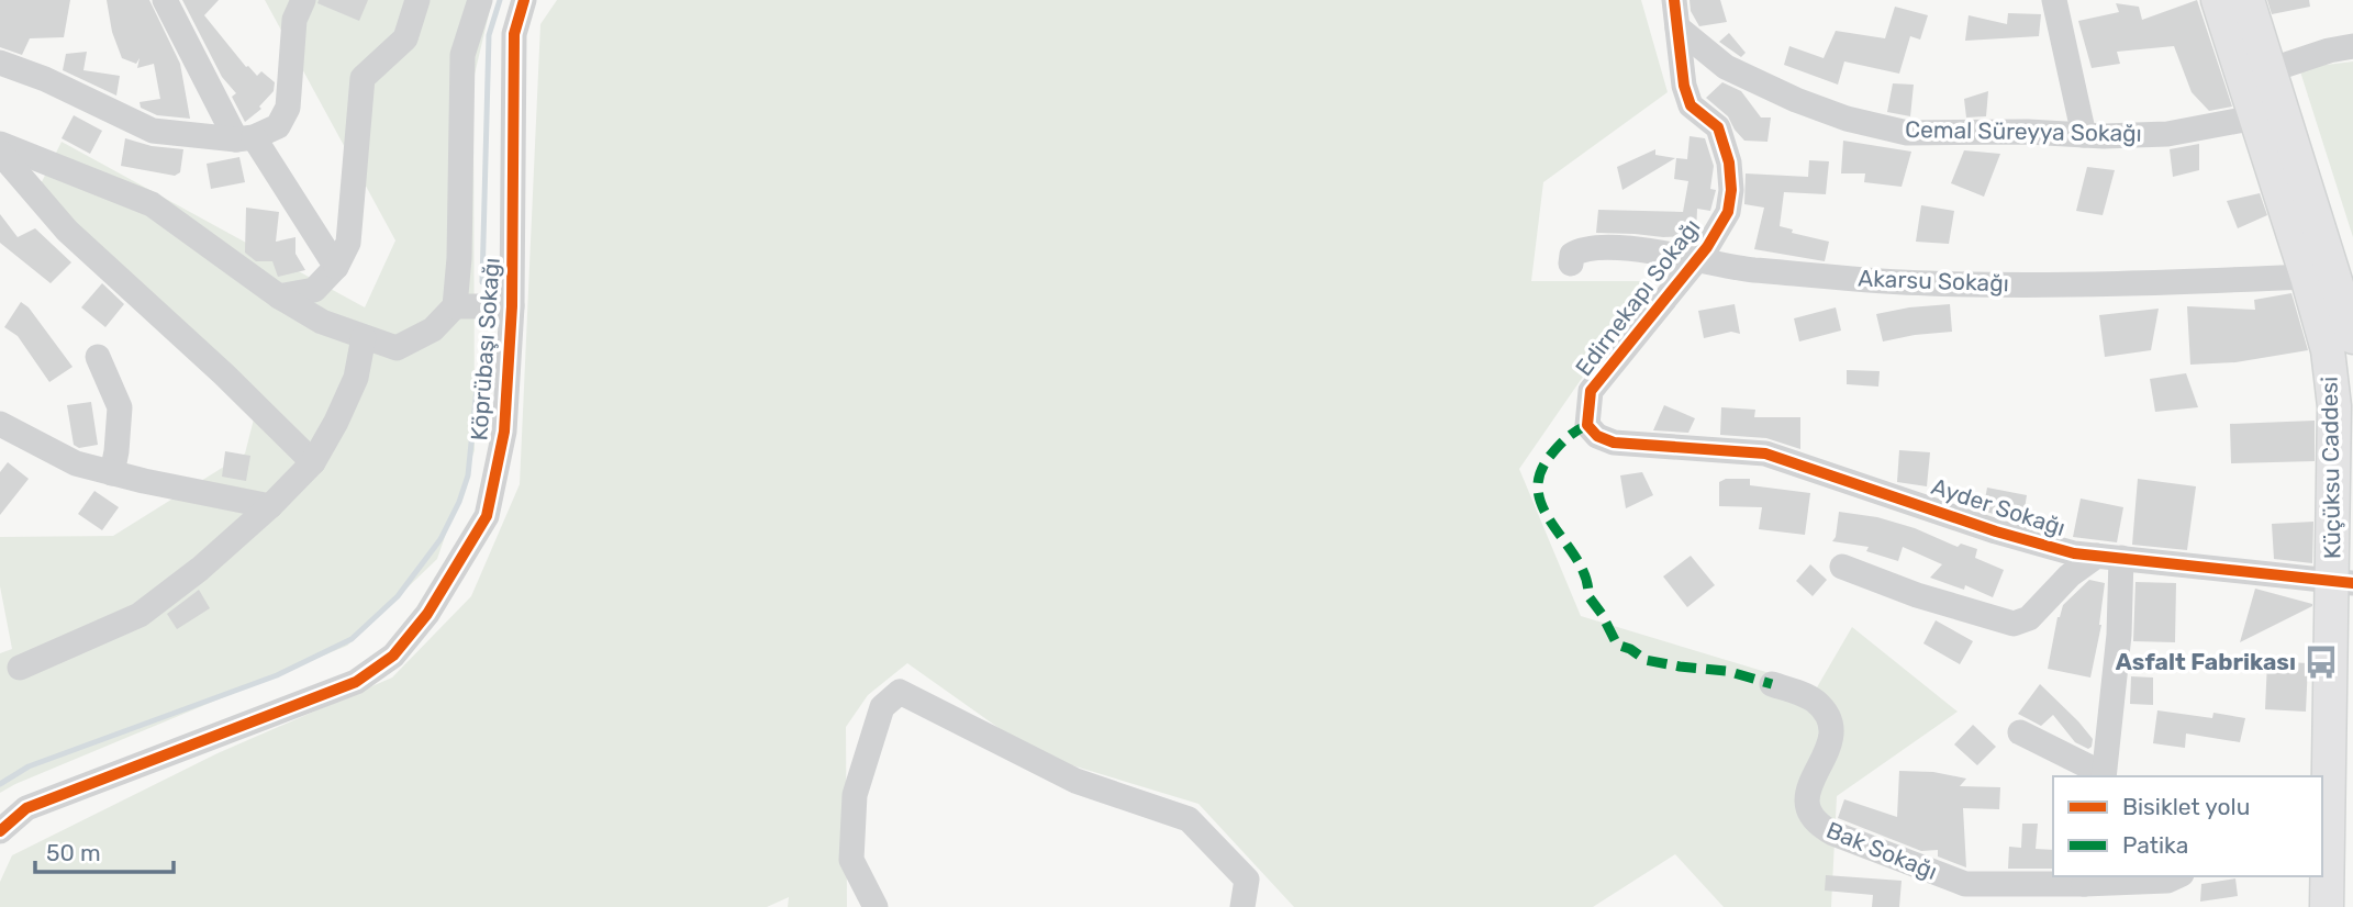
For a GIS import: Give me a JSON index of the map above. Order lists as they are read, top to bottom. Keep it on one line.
{"streets":{"main road":["Küçüksu Caddesi"],"street":["Cemal Süreyya Sokağı","Akarsu Sokağı","Edirnekapı Sokağı","Köprübaşı Sokağı","Ayder Sokağı","Bak Sokağı"]},"crossings":[["Cemal Süreyya Sokağı","Edirnekapı Sokağı"],["Cemal Süreyya Sokağı","Küçüksu Caddesi"],["Akarsu Sokağı","Edirnekapı Sokağı"],["Akarsu Sokağı","Küçüksu Caddesi"],["Edirnekapı Sokağı","Ayder Sokağı"],["Küçüksu Caddesi","Ayder Sokağı"]],"places":{"bus stop":["Asfalt Fabrikası"]},"legend":["Bisiklet yolu","Patika"],"scale_bar":"50 m"}
